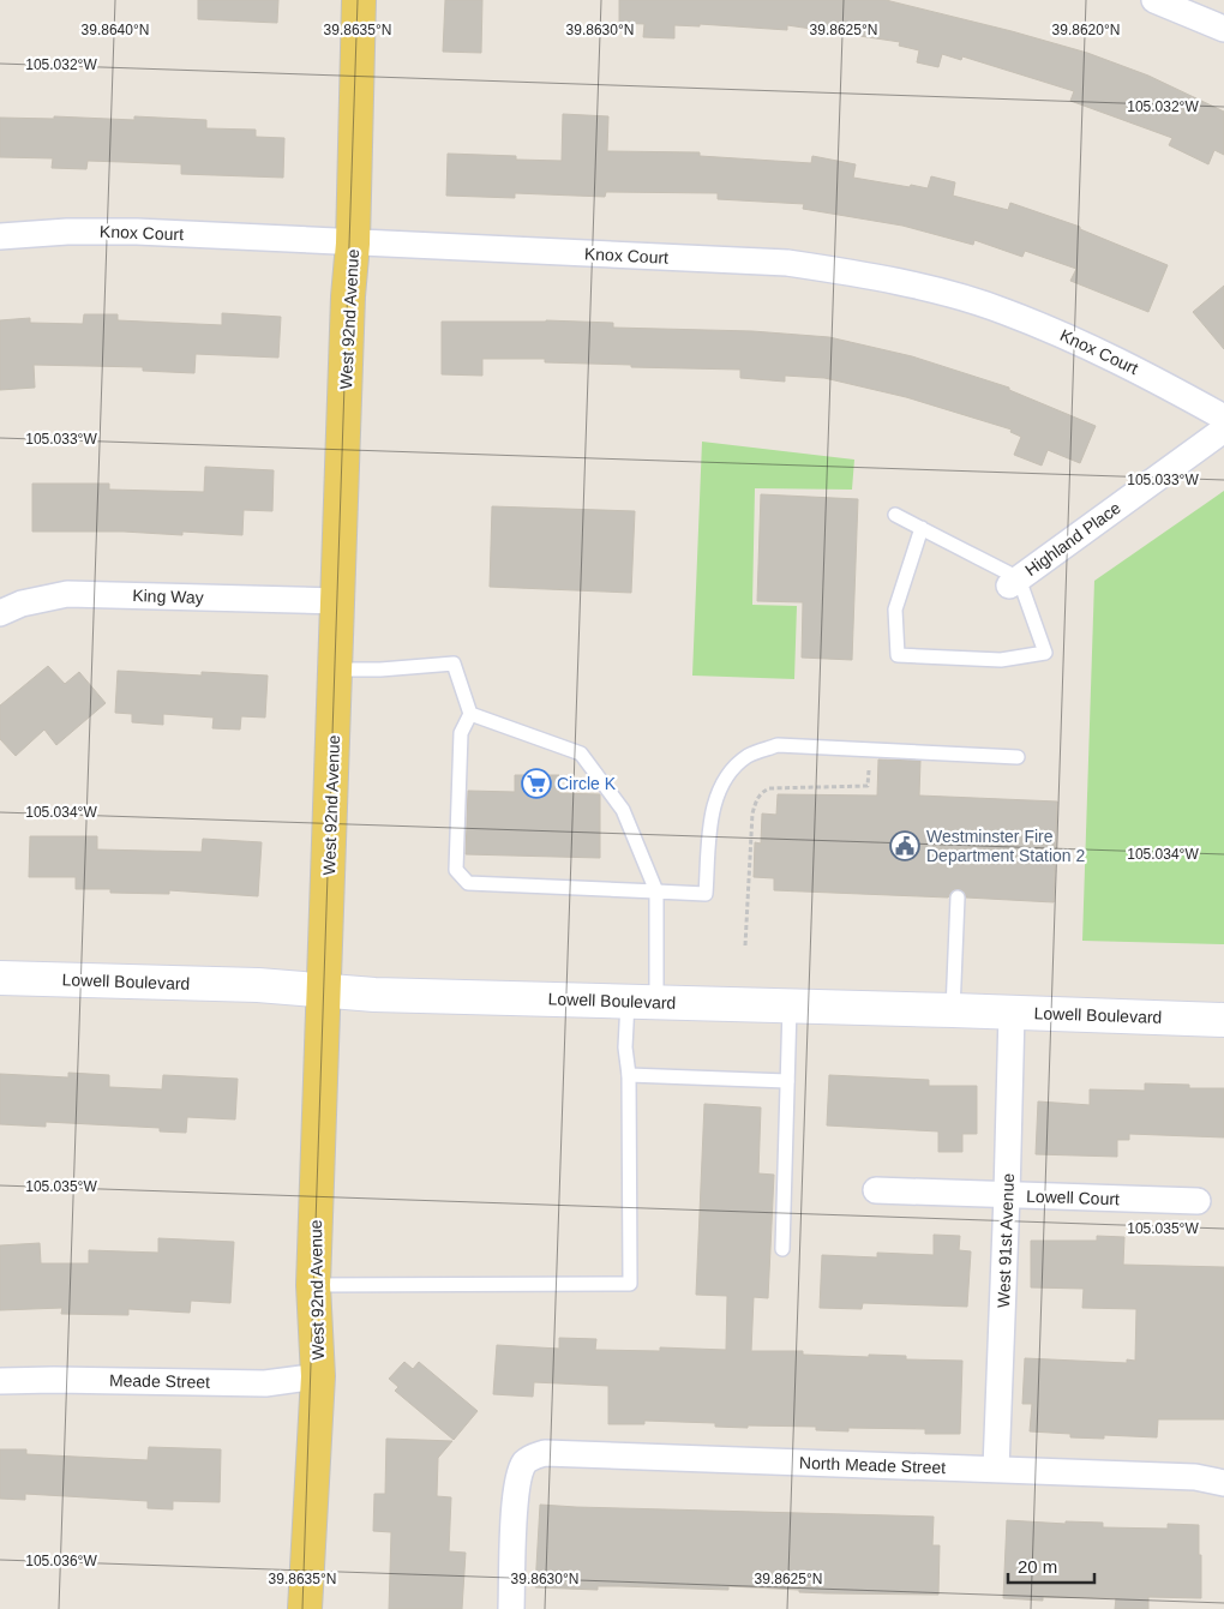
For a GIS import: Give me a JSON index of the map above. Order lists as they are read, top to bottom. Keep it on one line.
{"streets":{"main road":["West 92nd Avenue"],"street":["Knox Court","Highland Place","King Way","Lowell Boulevard","Lowell Court","West 91st Avenue","Meade Street","North Meade Street"]},"crossings":[["Knox Court","West 92nd Avenue"],["West 92nd Avenue","King Way"],["West 92nd Avenue","Lowell Boulevard"],["West 92nd Avenue","Meade Street"],["Lowell Boulevard","West 91st Avenue"],["Lowell Court","West 91st Avenue"],["West 91st Avenue","North Meade Street"]],"places":{"supermarket":["Circle K"],"public building":["Westminster Fire Department Station 2"]},"scale_bar":"20 m","coordinates":["39.8640°N","39.8635°N","39.8630°N","39.8625°N","39.8620°N","105.032°W","105.033°W","105.034°W","105.035°W","105.036°W"]}
